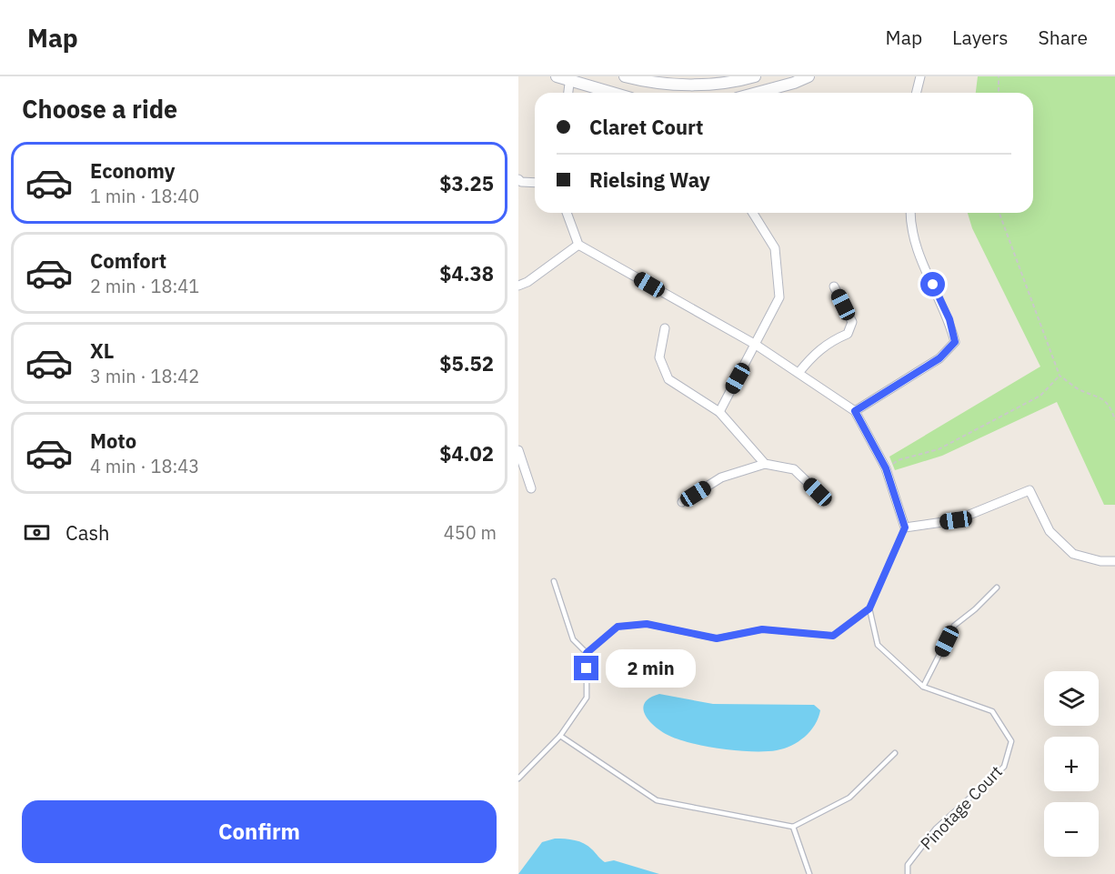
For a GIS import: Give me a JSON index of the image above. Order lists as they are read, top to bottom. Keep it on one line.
{"streets":{"lane":["Pinotage Court"]},"page":{"header":"Map","nav":["Map","Layers","Share"],"heading":"Choose a ride","banner":["Claret Court","Rielsing Way"],"list":[{"name":"Economy","note":"1 min · 18:40","value":"$3.25"},{"name":"Comfort","note":"2 min · 18:41","value":"$4.38"},{"name":"XL","note":"3 min · 18:42","value":"$5.52"},{"name":"Moto","note":"4 min · 18:43","value":"$4.02"}],"pay":["Cash","450 m"],"bubble":"2 min","map_buttons":["+","−"],"buttons":"Confirm"}}
